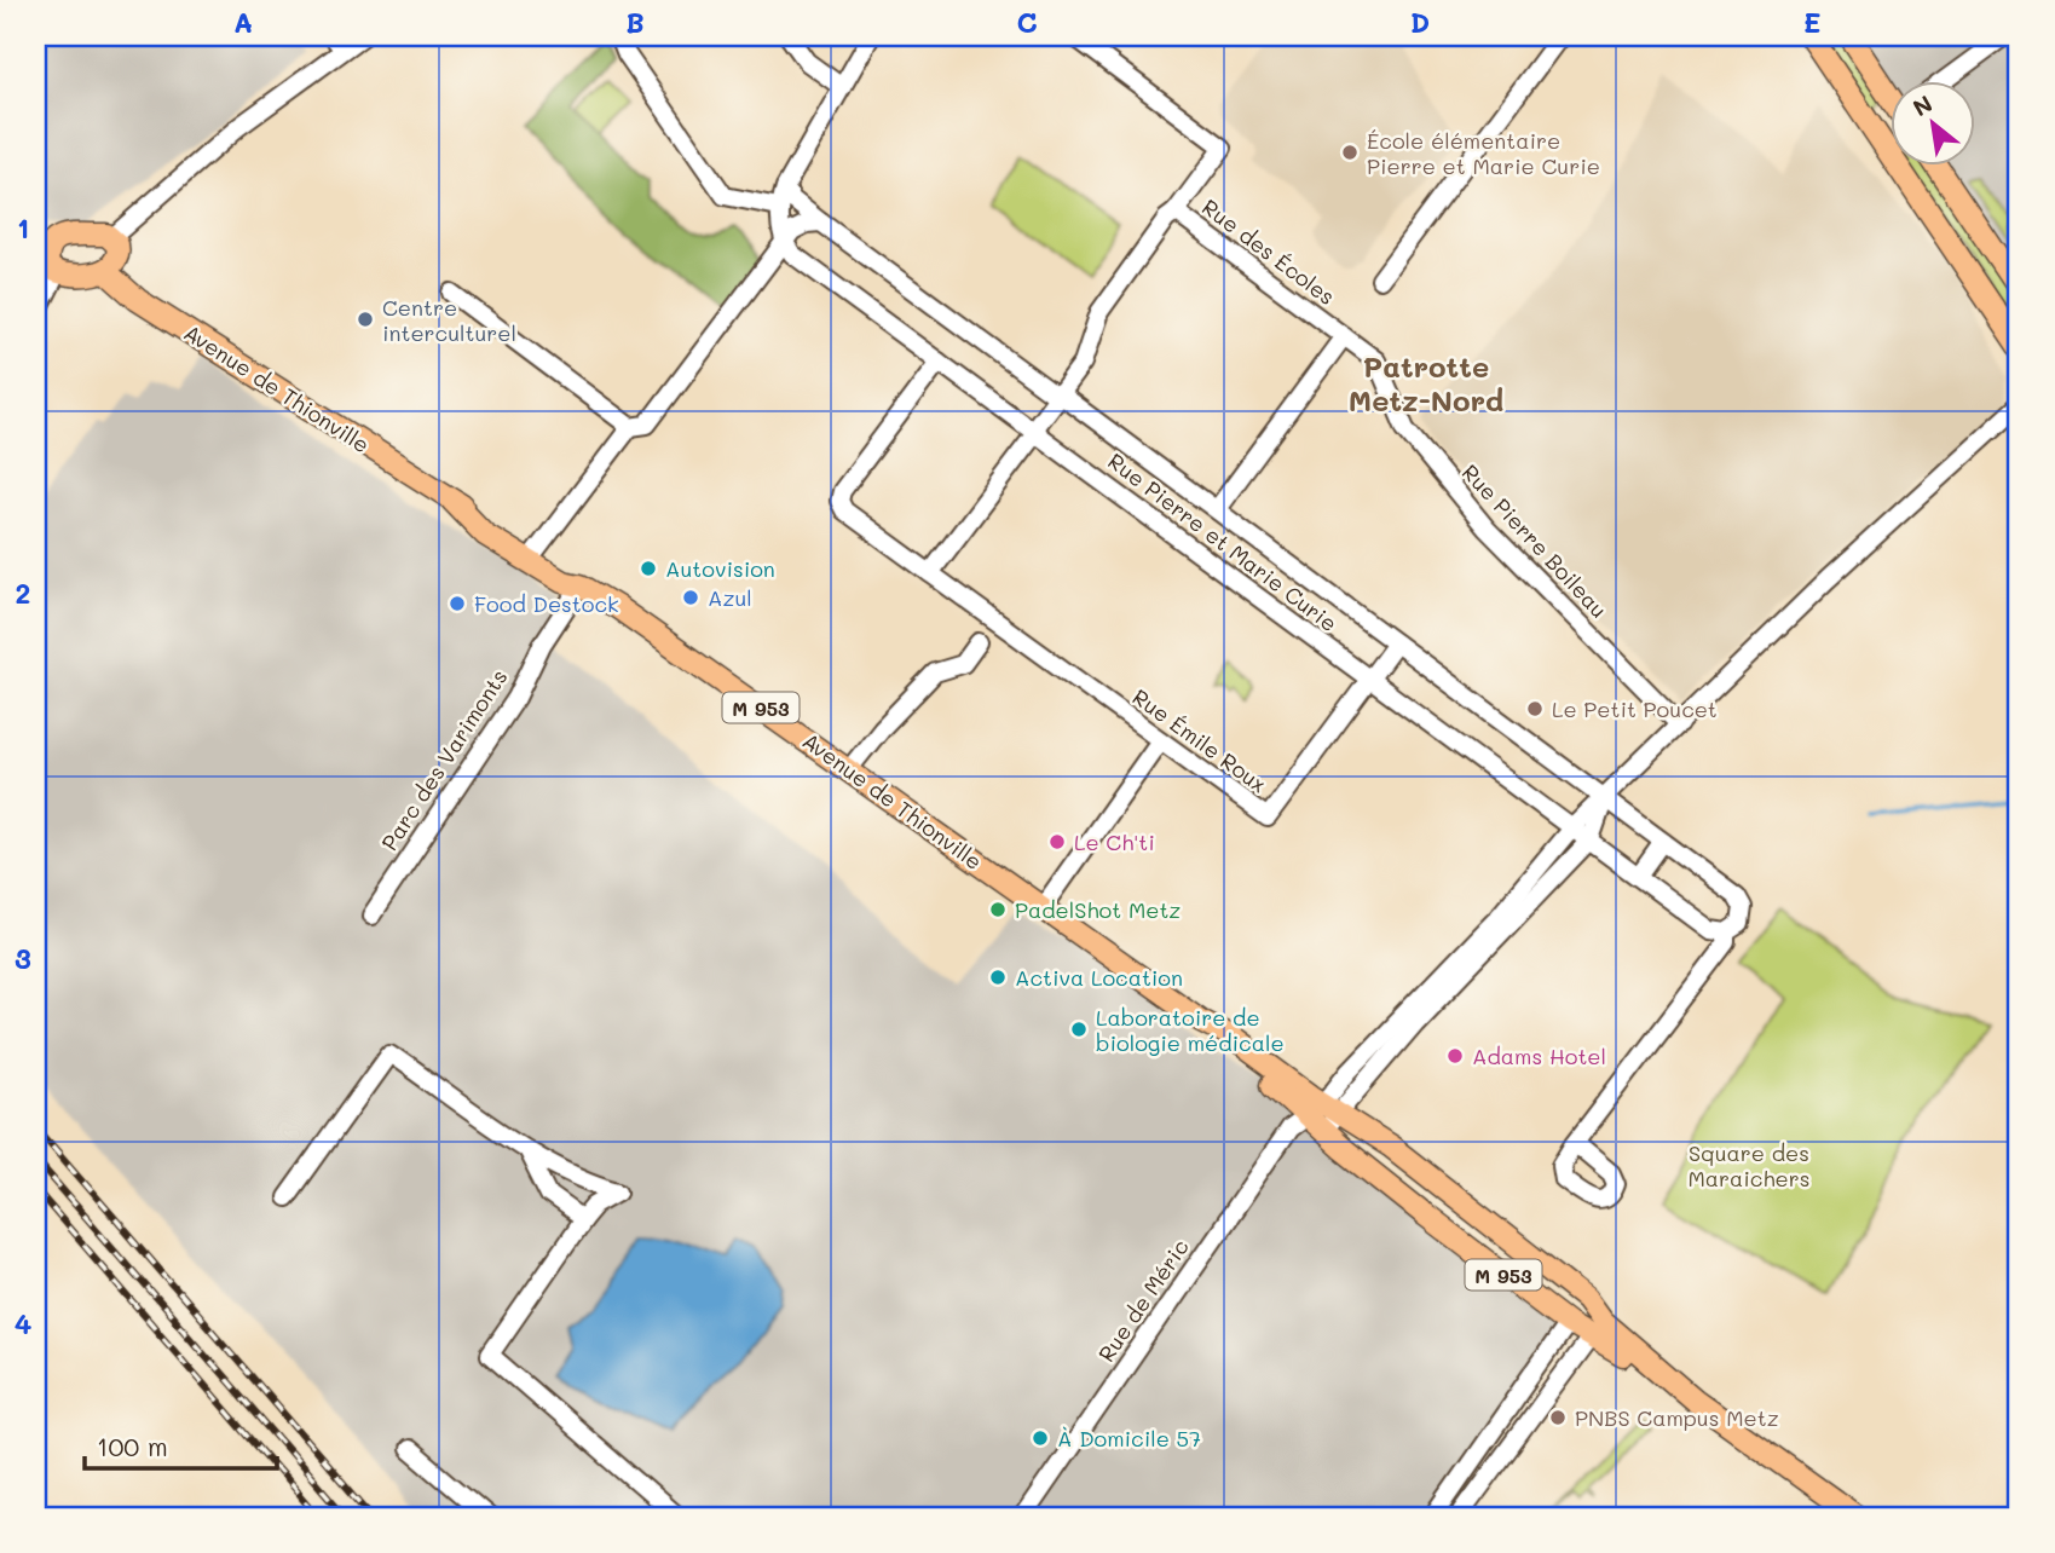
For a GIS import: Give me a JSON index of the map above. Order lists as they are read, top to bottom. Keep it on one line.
{"streets":{"main road":["Avenue de Thionville","M 953"],"street":["Rue des Écoles","Rue Pierre Boileau","Rue Pierre et Marie Curie","Rue Émile Roux","Parc des Varimonts","Rue de Méric"]},"crossings":[["Rue des Écoles","Rue Pierre Boileau"],["Avenue de Thionville","Parc des Varimonts"],["Avenue de Thionville","Rue de Méric"],["Rue Pierre et Marie Curie","Rue Émile Roux"]],"districts":["Patrotte Metz-Nord"],"parks":["Square des Maraichers"],"places":["École élémentaire Pierre et Marie Curie","Centre interculturel","Autovision","Azul","Food Destock","Le Petit Poucet","Le Ch'ti","PadelShot Metz","Activa Location","Laboratoire de biologie médicale","Adams Hotel","PNBS Campus Metz","À Domicile 57"],"scale_bar":"100 m","north":"top left","grid":{"columns":["A","B","C","D","E"],"rows":["1","2","3","4"]}}
